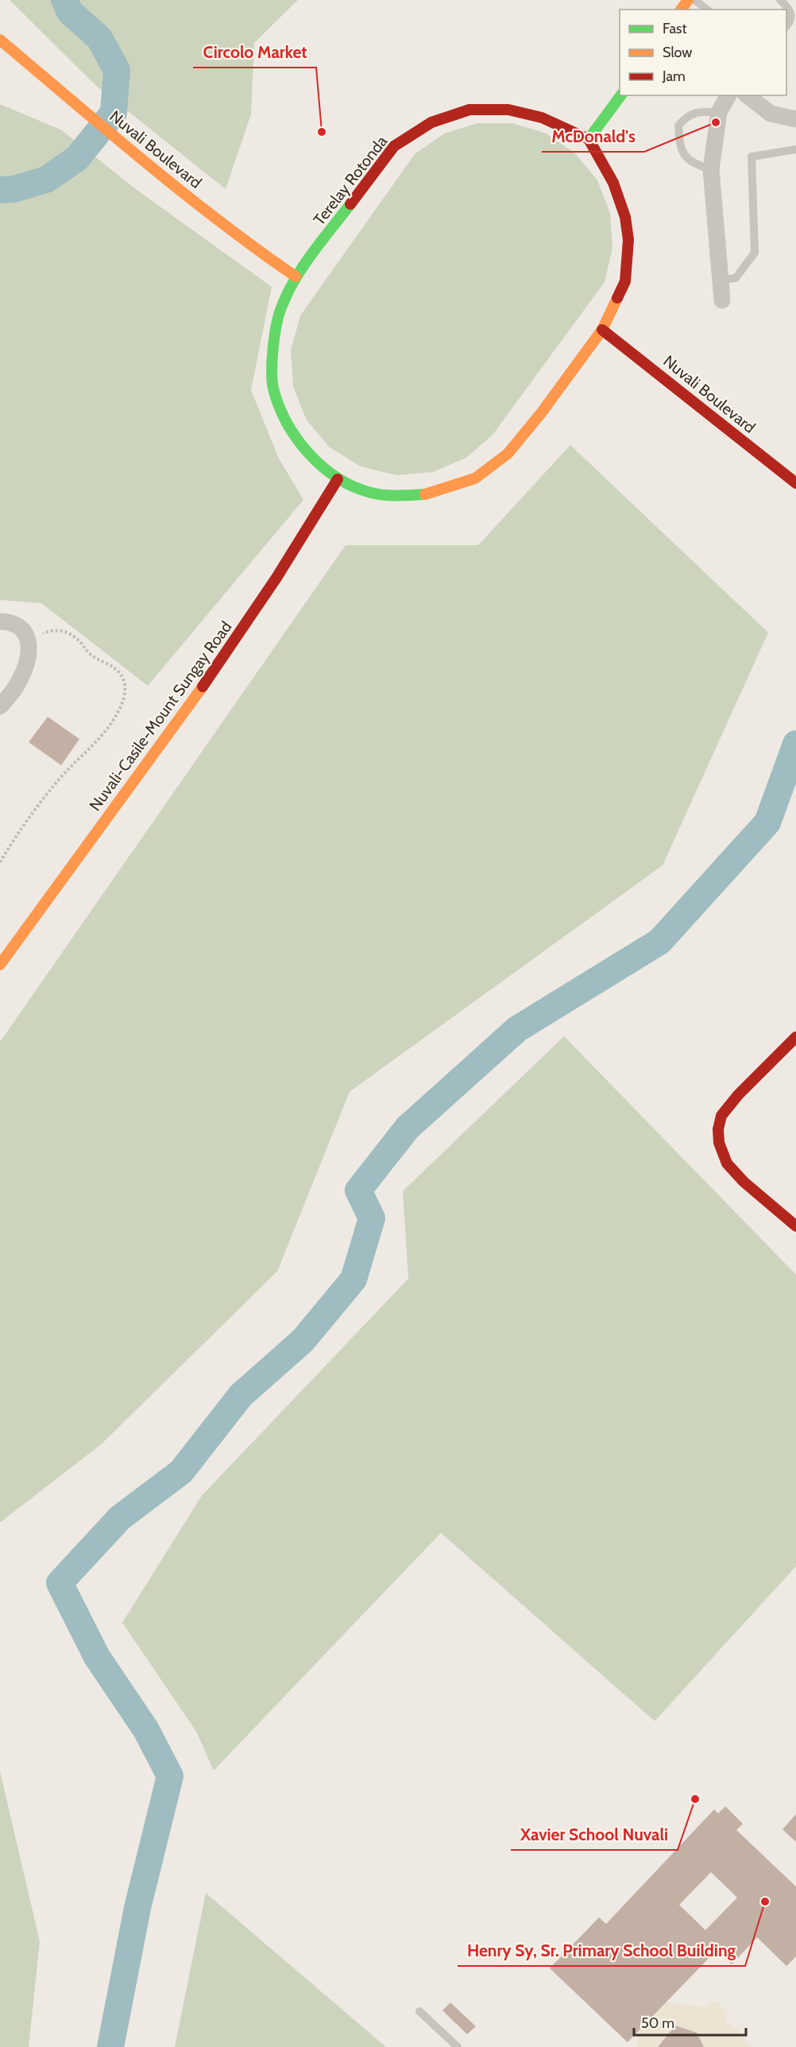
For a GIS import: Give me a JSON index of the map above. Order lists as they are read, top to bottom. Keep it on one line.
{"streets":{"main road":["Nuvali Boulevard","Terelay Rotonda","Nuvali-Casile-Mount Sungay Road"]},"crossings":[["Nuvali Boulevard","Terelay Rotonda"],["Terelay Rotonda","Nuvali-Casile-Mount Sungay Road"]],"places":["McDonald's","Circolo Market","Xavier School Nuvali","Henry Sy, Sr. Primary School Building"],"legend":["Fast","Slow","Jam"],"scale_bar":"50 m"}
